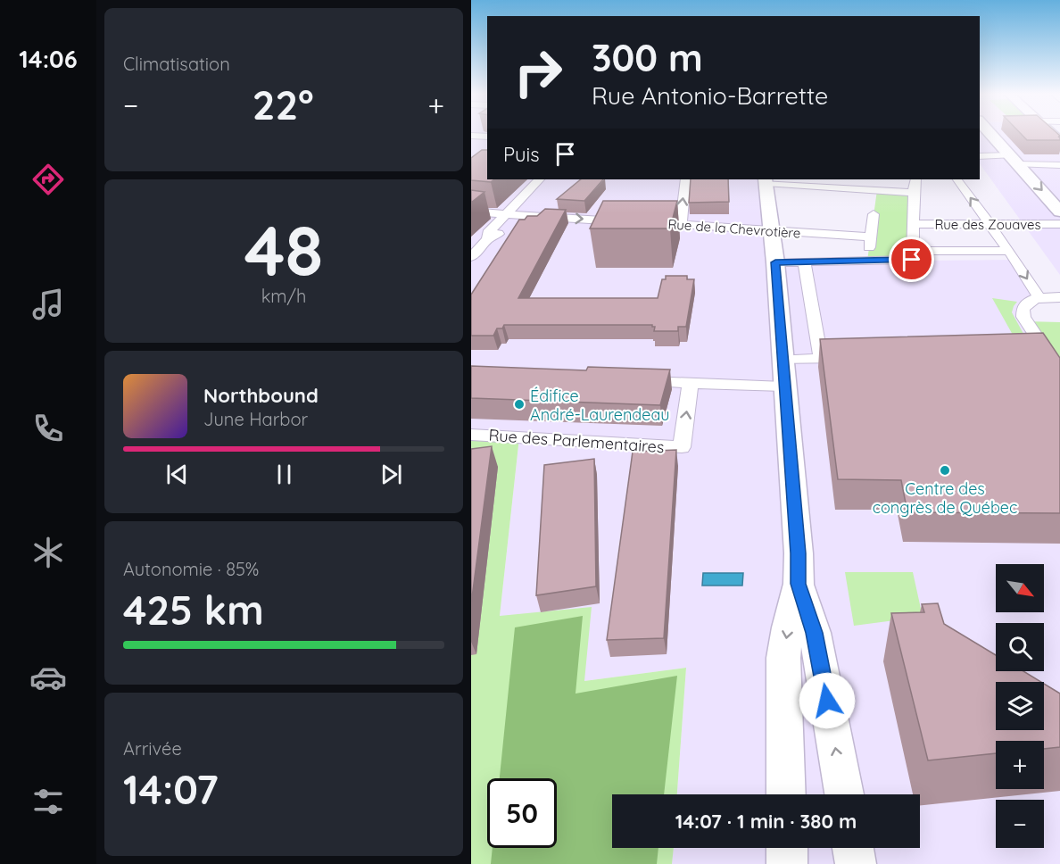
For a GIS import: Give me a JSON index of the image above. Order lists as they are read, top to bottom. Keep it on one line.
{"streets":{"street":["Rue des Zouaves","Rue de la Chevrotière","Rue des Parlementaires"]},"one_way":["Rue des Parlementaires"],"places":["Édifice André-Laurendeau","Centre des congrès de Québec"],"north":"bottom right","page":{"tabs":"14:06","tile":["Climatisation",["48","km/h"],["Autonomie · 85%","425 km"],["Arrivée","14:07"]],"turn":["300 m","Rue Antonio-Barrette"],"heat":["−","22°","+"],"then":"Puis","song":["Northbound","June Harbor"],"map_buttons":["+","−"],"limit":"50","trip":"14:07 · 1 min · 380 m"}}
